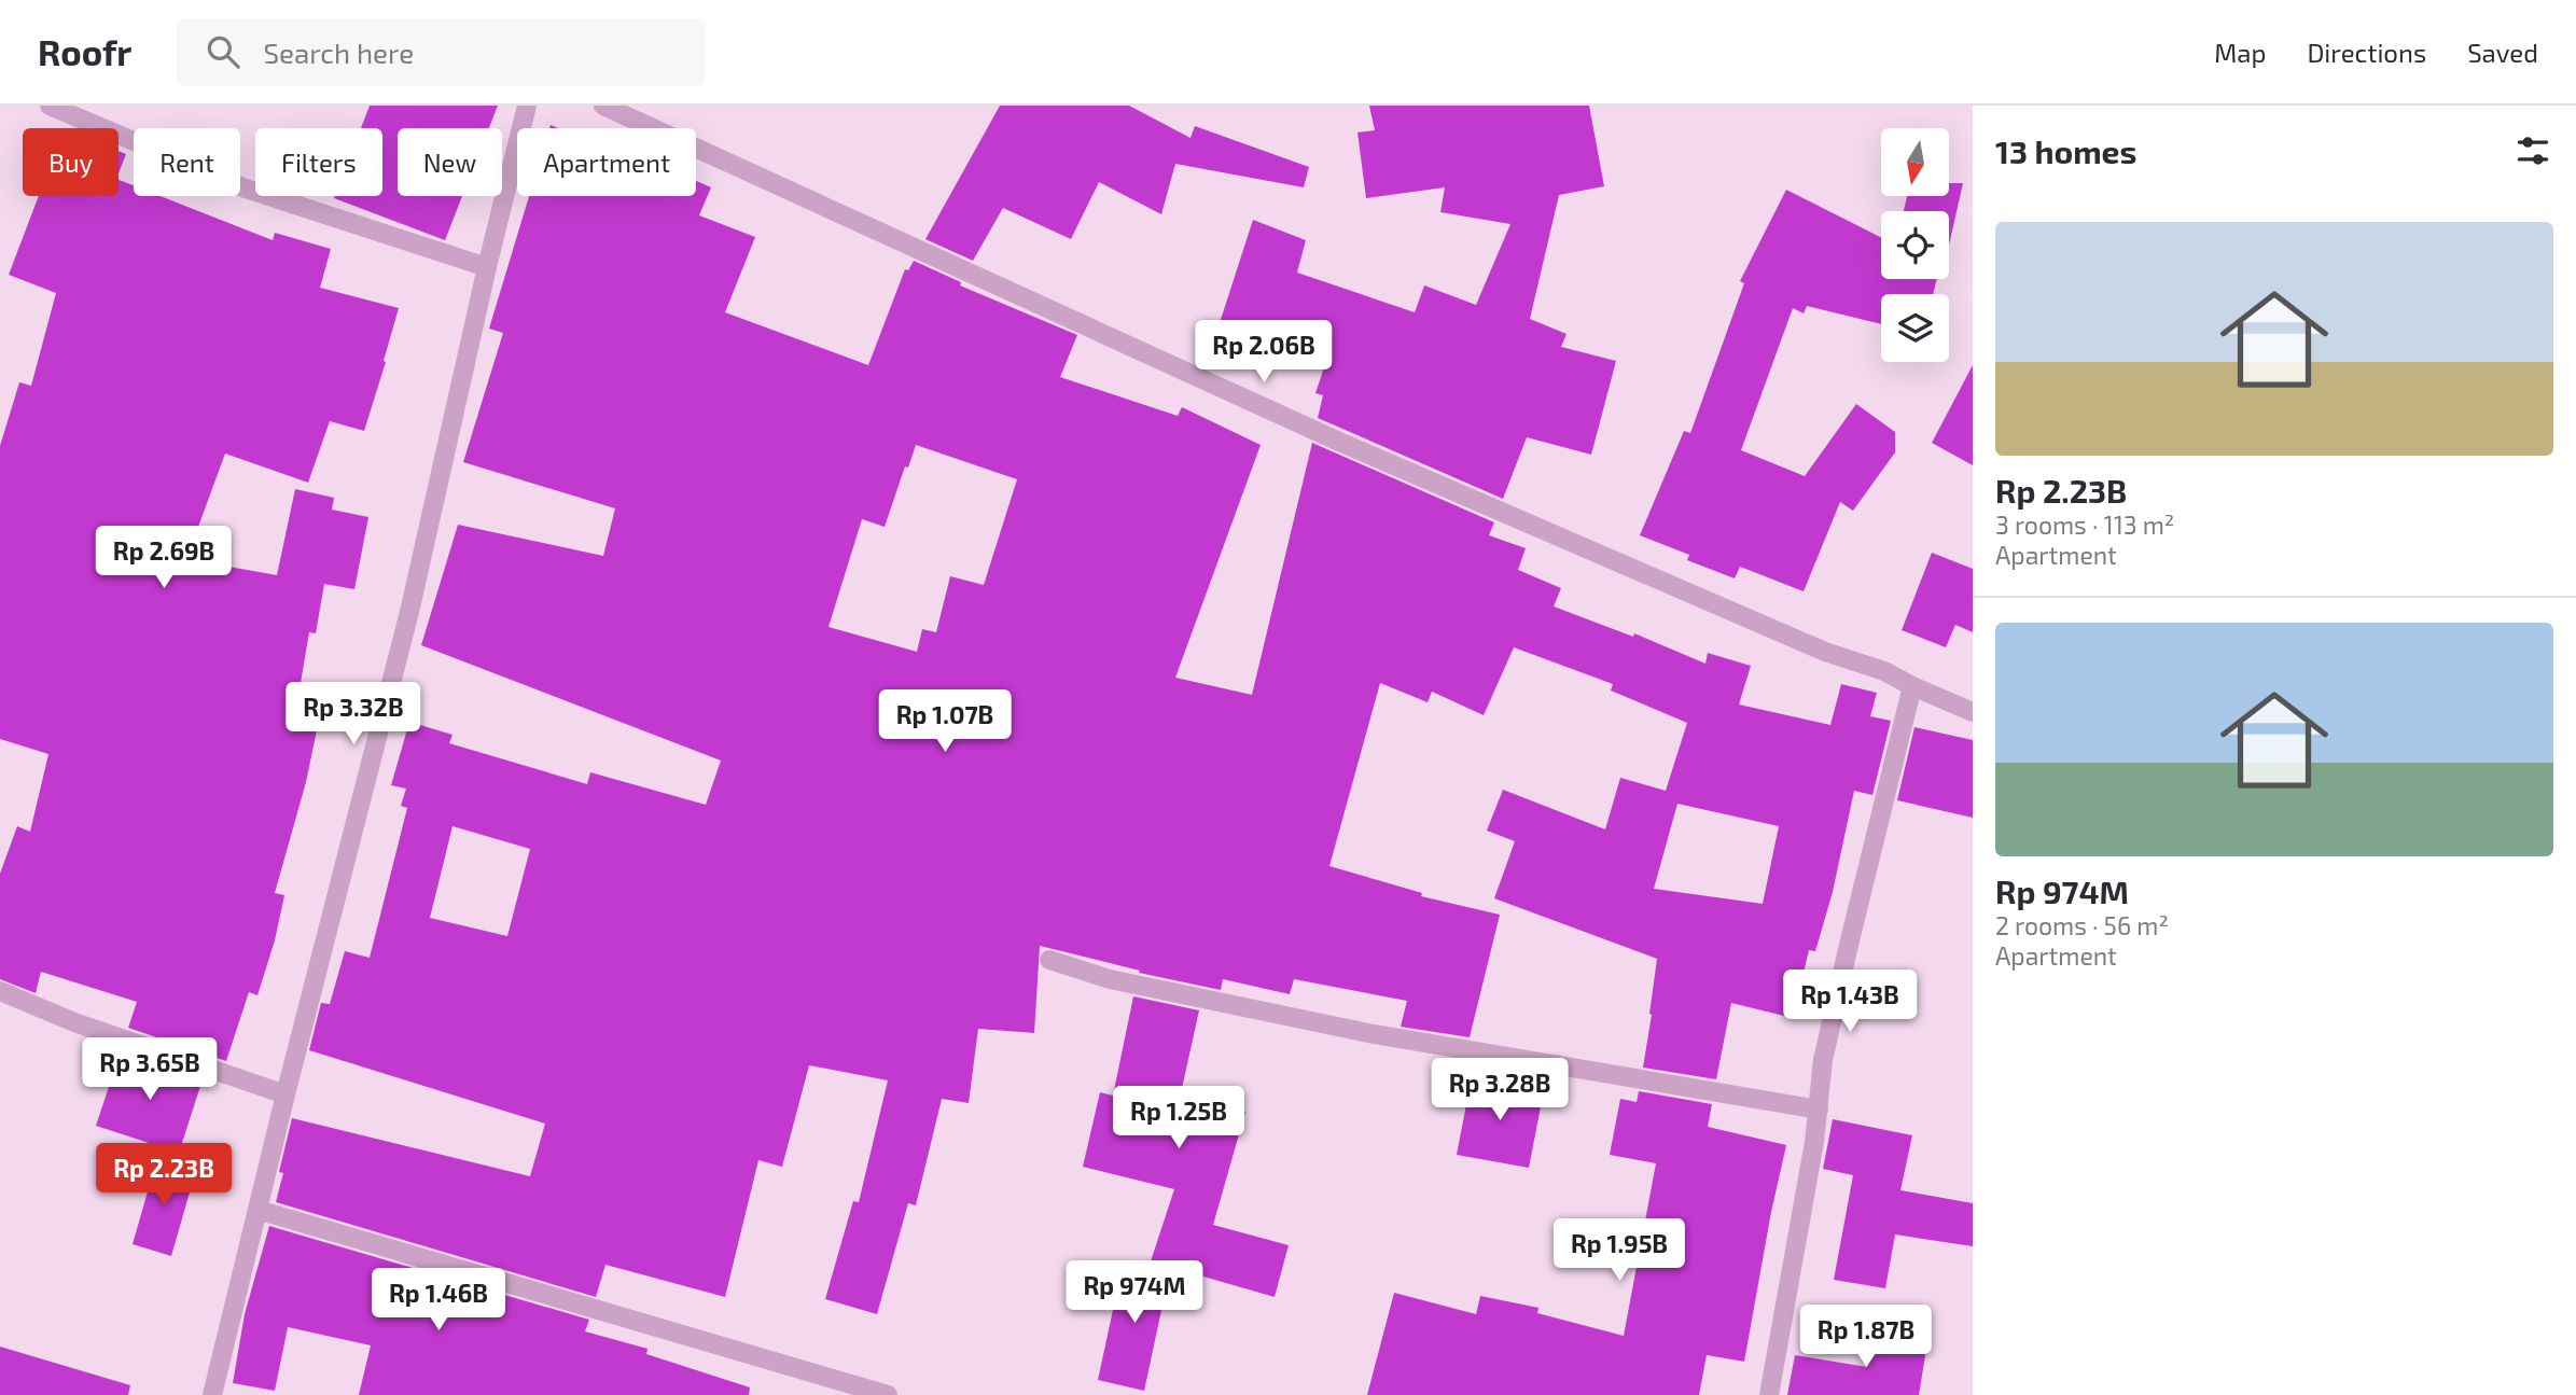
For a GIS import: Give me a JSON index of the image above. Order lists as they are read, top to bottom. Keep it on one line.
{"north":"bottom","page":{"header":"Roofr","search":"Search here","nav":["Map","Directions","Saved"],"heading":"13 homes","chip":["Buy","Rent","Filters","New","Apartment"],"list":[{"name":"Rp 2.23B","note":"3 rooms · 113 m² · Apartment"},{"name":"Rp 974M","note":"2 rooms · 56 m² · Apartment"}],"price":["Rp 2.06B","Rp 2.69B","Rp 3.32B","Rp 1.07B","Rp 1.43B","Rp 3.65B","Rp 3.28B","Rp 1.25B","Rp 2.23B","Rp 1.95B","Rp 974M","Rp 1.46B","Rp 1.87B"]}}
